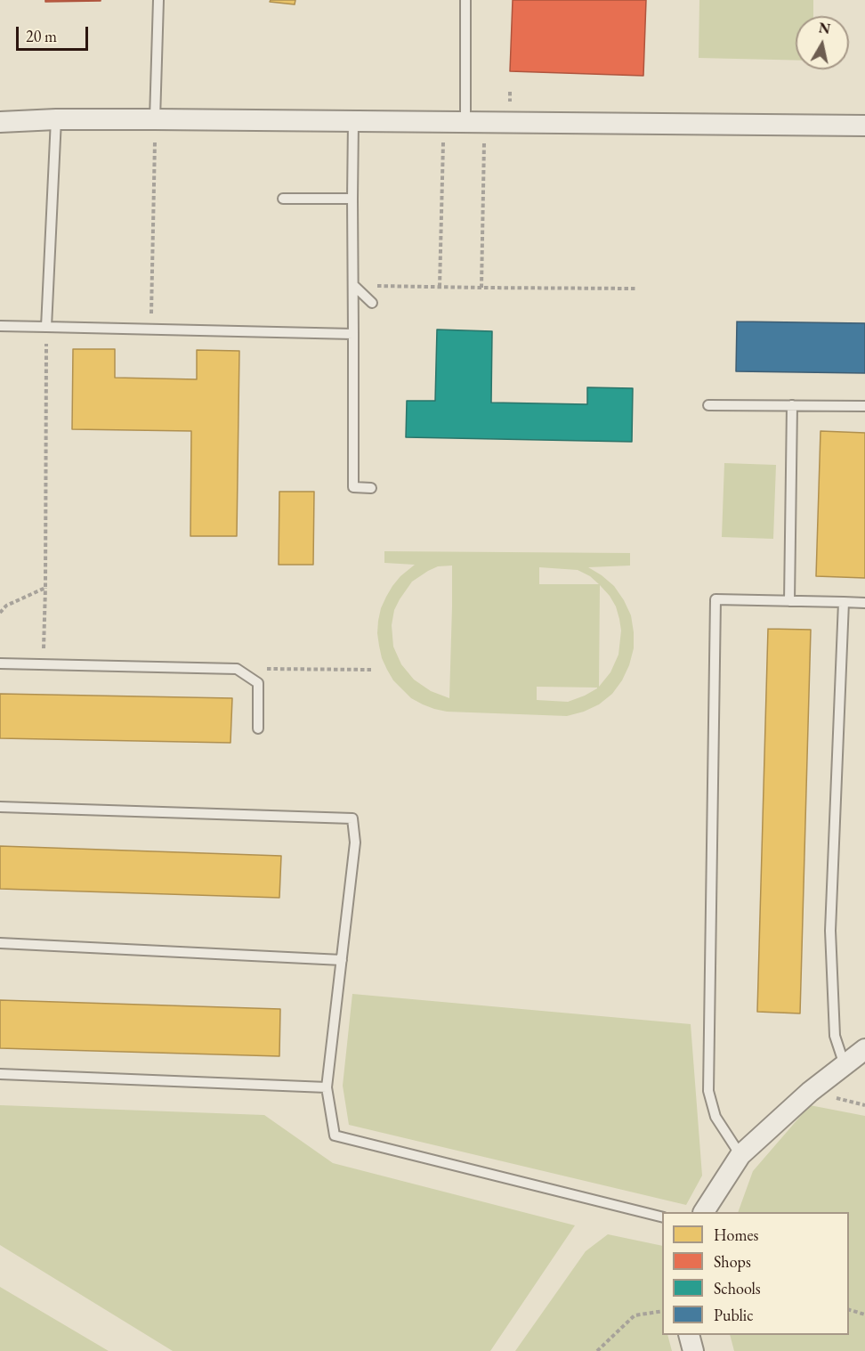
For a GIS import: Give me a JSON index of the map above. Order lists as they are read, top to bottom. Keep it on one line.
{"legend":["Homes","Shops","Schools","Public"],"scale_bar":"20 m","north":"top"}
